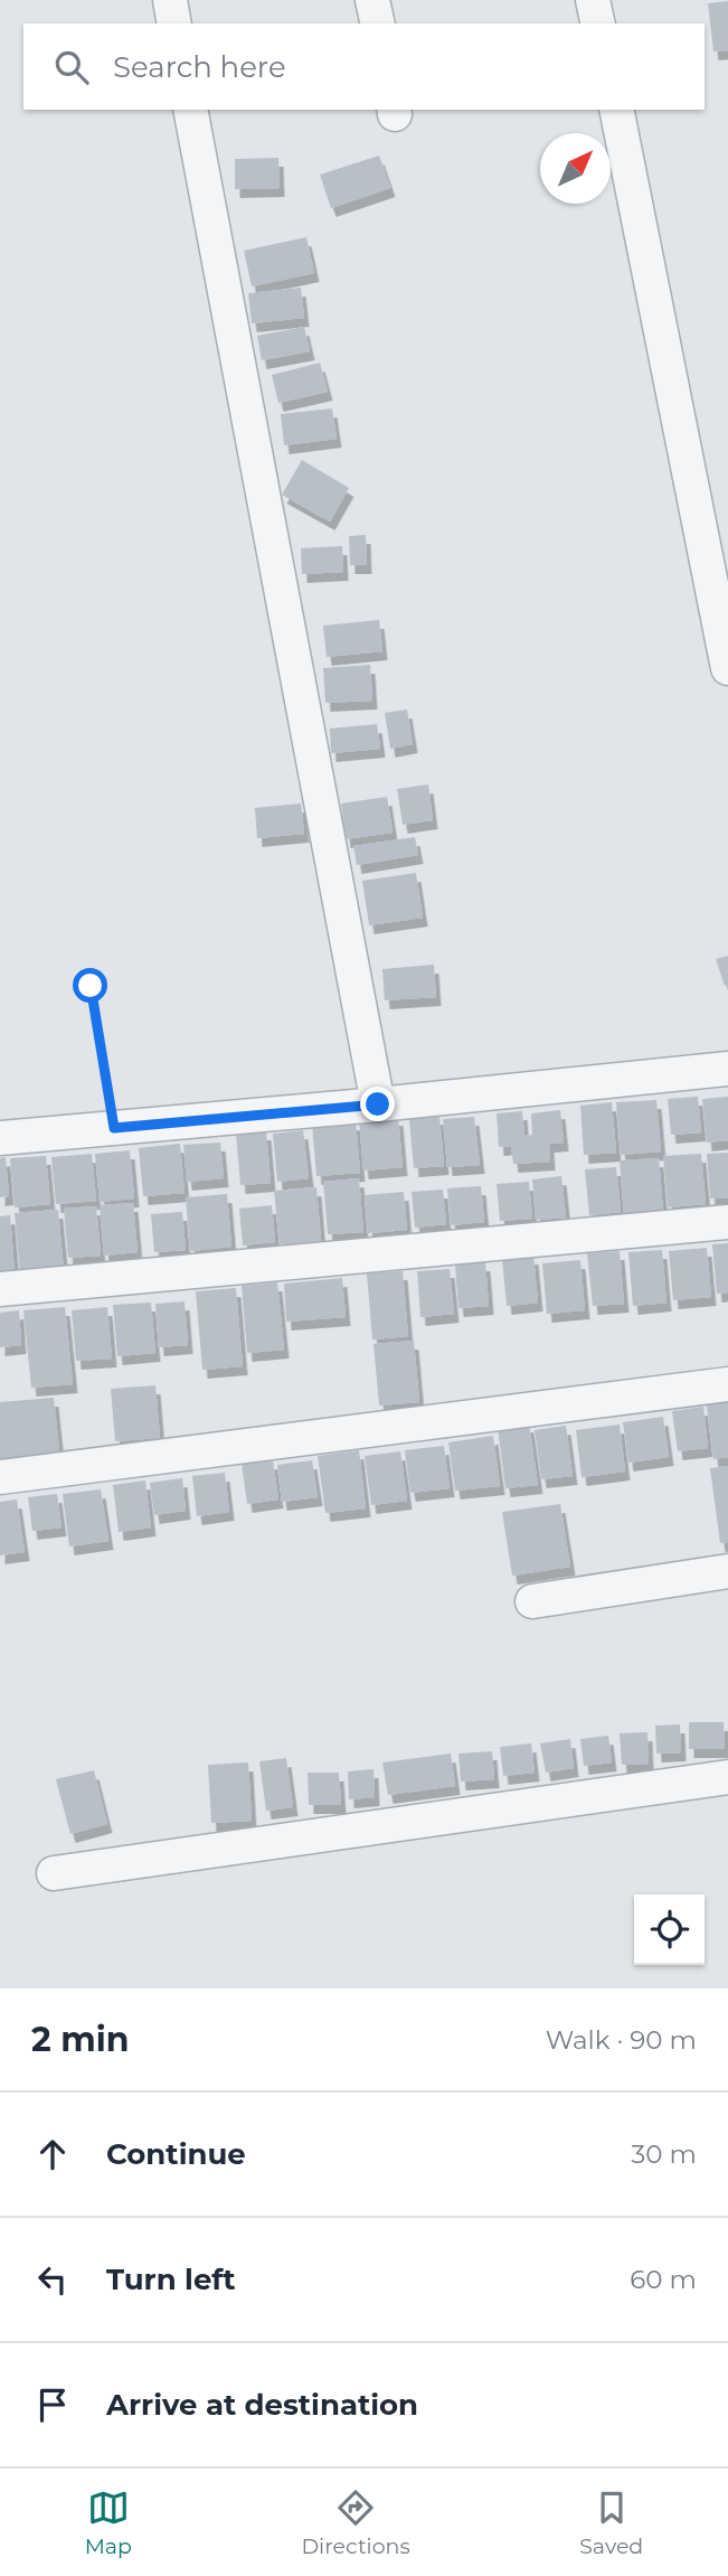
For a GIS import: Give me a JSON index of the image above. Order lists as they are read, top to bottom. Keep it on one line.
{"north":"top right","page":{"search":"Search here","heading":["2 min","Walk · 90 m"],"list":[["Continue","30 m"],["Turn left","60 m"],"Arrive at destination"],"nav":["Map","Directions","Saved"]}}
